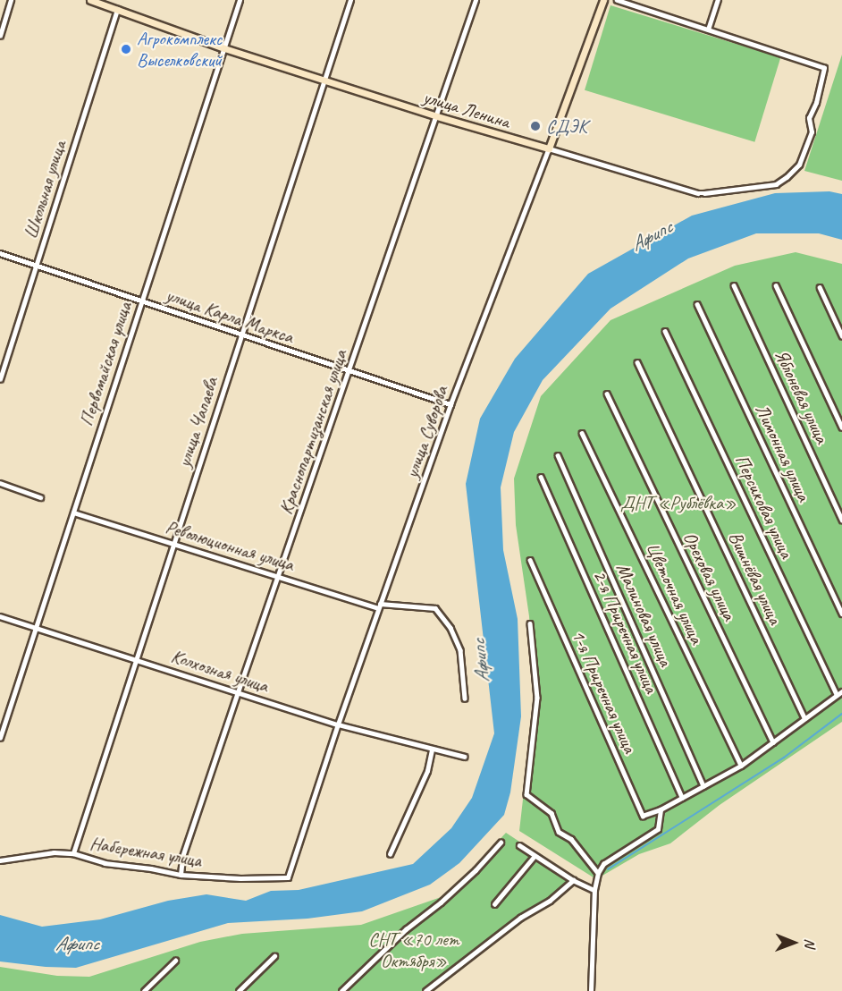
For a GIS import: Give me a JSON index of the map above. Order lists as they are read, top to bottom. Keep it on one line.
{"streets":{"street":["улица Ленина","Школьная улица","улица Карла Маркса","Первомайская улица","Яблоневая улица","улица Чапаева","Краснопартизанская улица","улица Суворова","Лимонная улица","Персиковая улица","Революционная улица","Ореховая улица","Вишнёвая улица","Цветочная улица","Малиновая улица","2-я Приречная улица","Колхозная улица","1-я Приречная улица","Набережная улица"]},"crossings":[["улица Ленина","Школьная улица"],["улица Ленина","Первомайская улица"],["улица Ленина","улица Чапаева"],["улица Ленина","Краснопартизанская улица"],["улица Ленина","улица Суворова"],["Школьная улица","улица Карла Маркса"],["улица Карла Маркса","Первомайская улица"],["улица Карла Маркса","улица Чапаева"],["улица Карла Маркса","Краснопартизанская улица"],["улица Карла Маркса","улица Суворова"],["Первомайская улица","Революционная улица"],["Первомайская улица","Колхозная улица"],["улица Чапаева","Революционная улица"],["улица Чапаева","Колхозная улица"],["улица Чапаева","Набережная улица"],["Краснопартизанская улица","Революционная улица"],["Краснопартизанская улица","Колхозная улица"],["Краснопартизанская улица","Набережная улица"],["улица Суворова","Революционная улица"],["улица Суворова","Колхозная улица"],["улица Суворова","Набережная улица"]],"water":["Афипс"],"parks":["ДНТ «Рублёвка»","СНТ «70 лет Октября»"],"places":["Агрокомплекс Выселковский","СДЭК"],"north":"right"}
